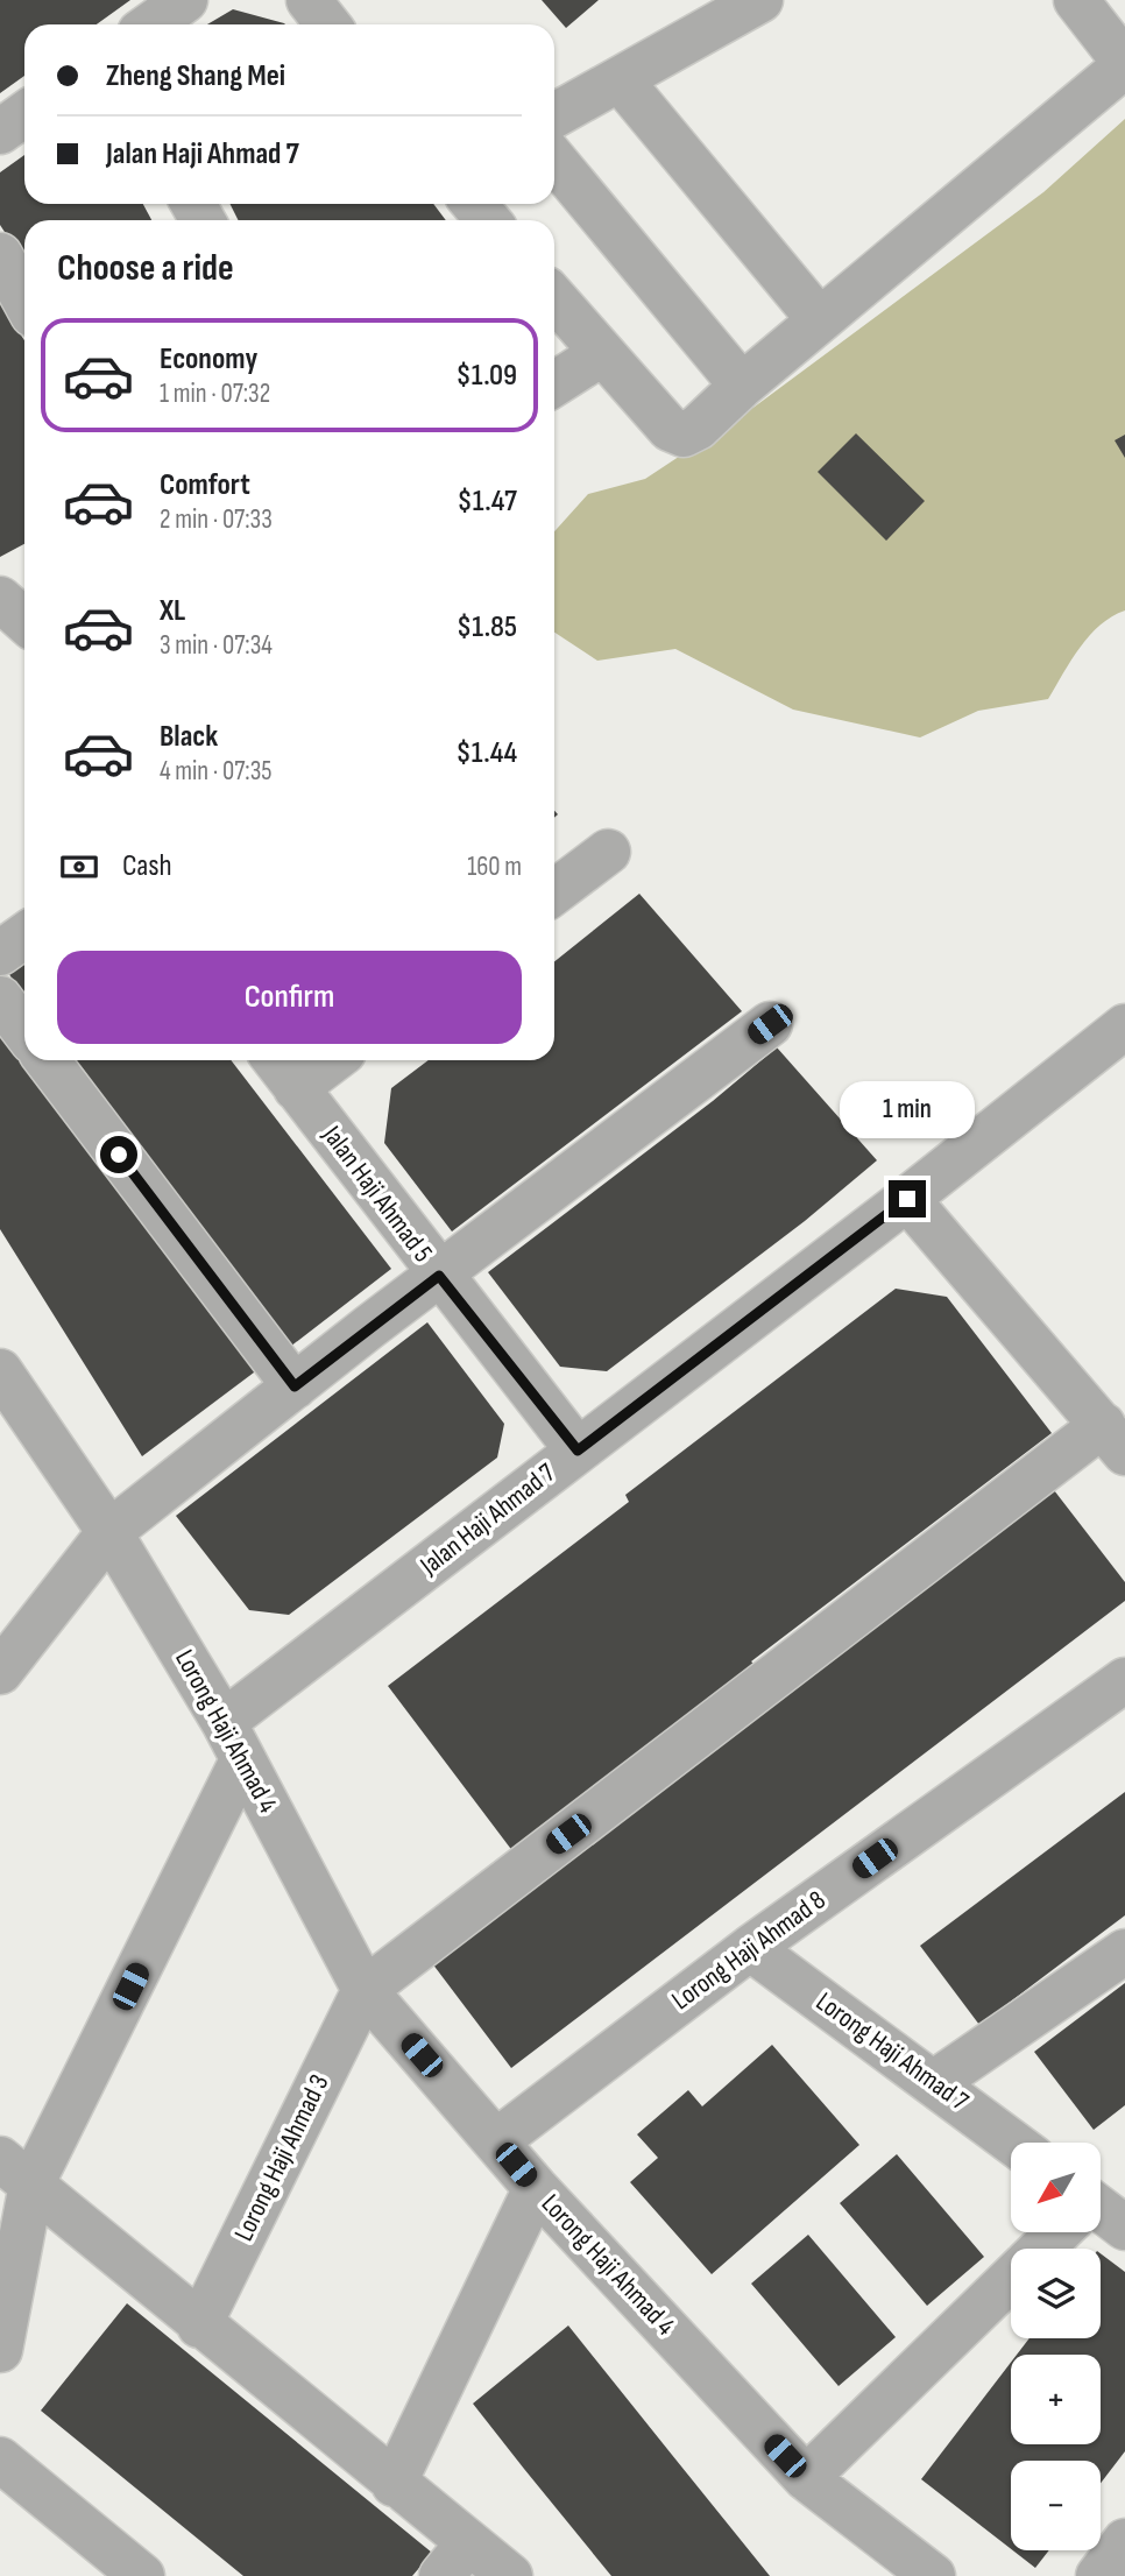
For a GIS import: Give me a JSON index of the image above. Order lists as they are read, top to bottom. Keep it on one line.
{"streets":{"street":["Jalan Haji Ahmad 5","Jalan Haji Ahmad 7","Lorong Haji Ahmad 4","Lorong Haji Ahmad 8","Lorong Haji Ahmad 7","Lorong Haji Ahmad 3"]},"crossings":[["Jalan Haji Ahmad 5","Jalan Haji Ahmad 7"],["Jalan Haji Ahmad 7","Lorong Haji Ahmad 4"],["Lorong Haji Ahmad 4","Lorong Haji Ahmad 8"],["Lorong Haji Ahmad 4","Lorong Haji Ahmad 3"],["Lorong Haji Ahmad 8","Lorong Haji Ahmad 7"]],"north":"bottom left","page":{"banner":["Zheng Shang Mei","Jalan Haji Ahmad 7"],"heading":"Choose a ride","list":[{"name":"Economy","note":"1 min · 07:32","value":"$1.09"},{"name":"Comfort","note":"2 min · 07:33","value":"$1.47"},{"name":"XL","note":"3 min · 07:34","value":"$1.85"},{"name":"Black","note":"4 min · 07:35","value":"$1.44"}],"pay":["Cash","160 m"],"buttons":"Confirm","bubble":"1 min","map_buttons":["+","−"]}}
